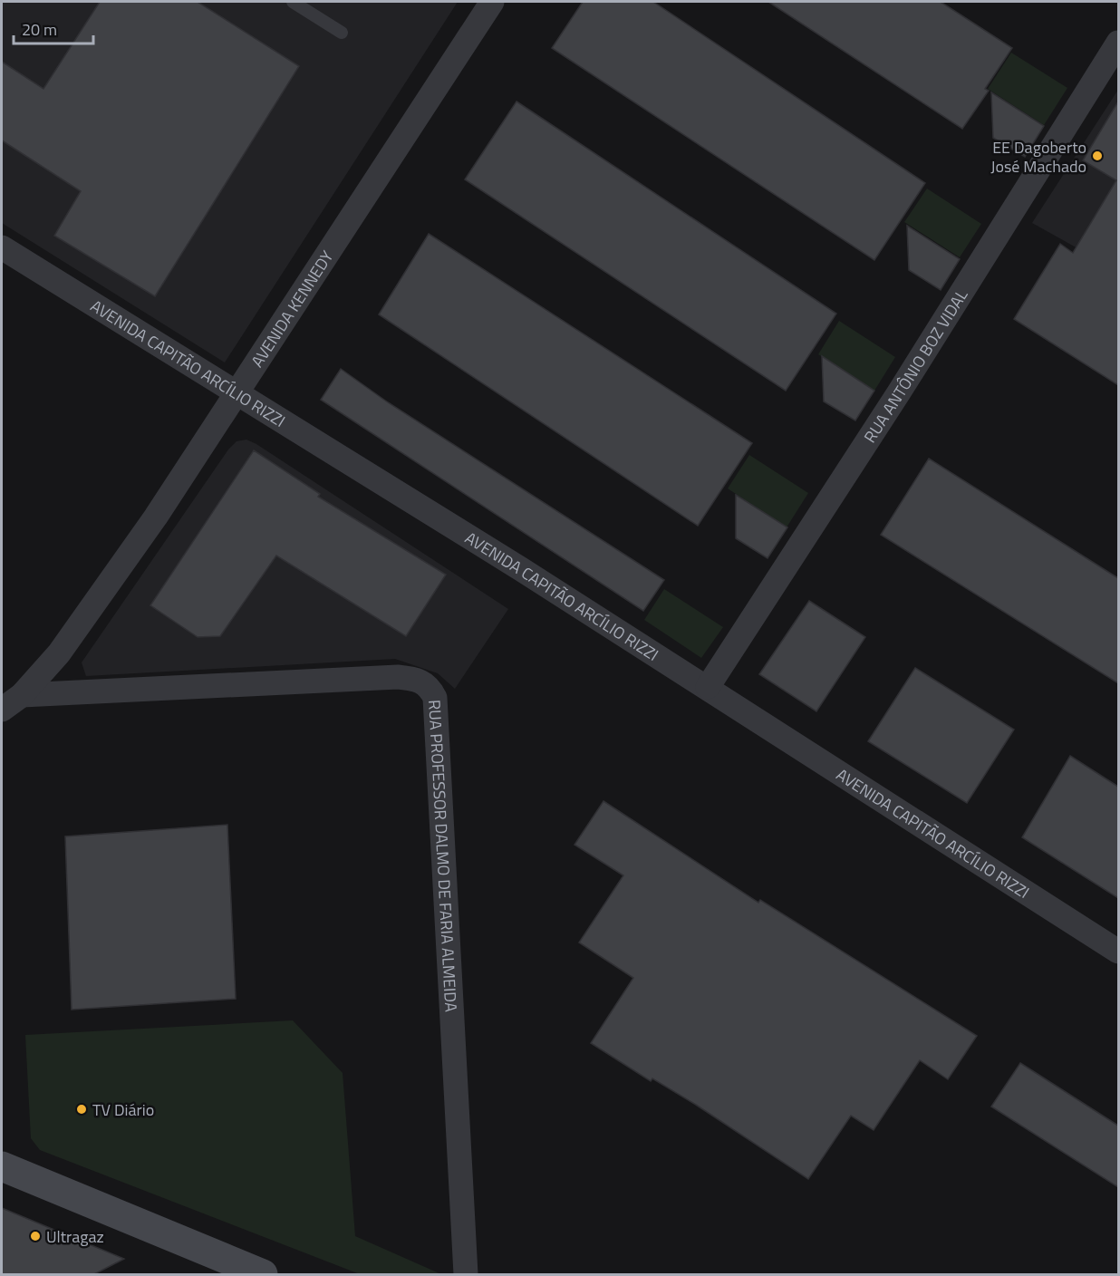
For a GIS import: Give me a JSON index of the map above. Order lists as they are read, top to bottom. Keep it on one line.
{"streets":{"street":["AVENIDA KENNEDY","AVENIDA CAPITÃO ARCÍLIO RIZZI","RUA ANTÔNIO BOZ VIDAL","RUA PROFESSOR DALMO DE FARIA ALMEIDA"]},"crossings":[["AVENIDA KENNEDY","AVENIDA CAPITÃO ARCÍLIO RIZZI"],["AVENIDA KENNEDY","RUA PROFESSOR DALMO DE FARIA ALMEIDA"],["AVENIDA CAPITÃO ARCÍLIO RIZZI","RUA ANTÔNIO BOZ VIDAL"]],"places":["EE Dagoberto José Machado","TV Diário","Ultragaz"],"scale_bar":"20 m"}
